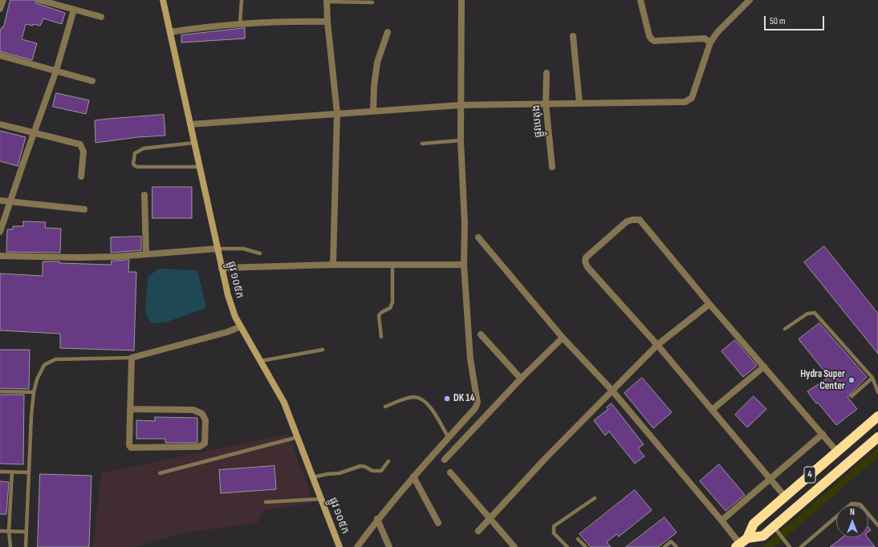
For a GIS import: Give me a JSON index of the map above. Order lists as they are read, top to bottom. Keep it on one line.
{"streets":{"highway":["4"],"main road":["ផ្លូវ ១០៥ក"],"street":["ផ្លូវបេតុង"]},"places":["Hydra Super Center","DK 14"],"scale_bar":"50 m","north":"top"}
